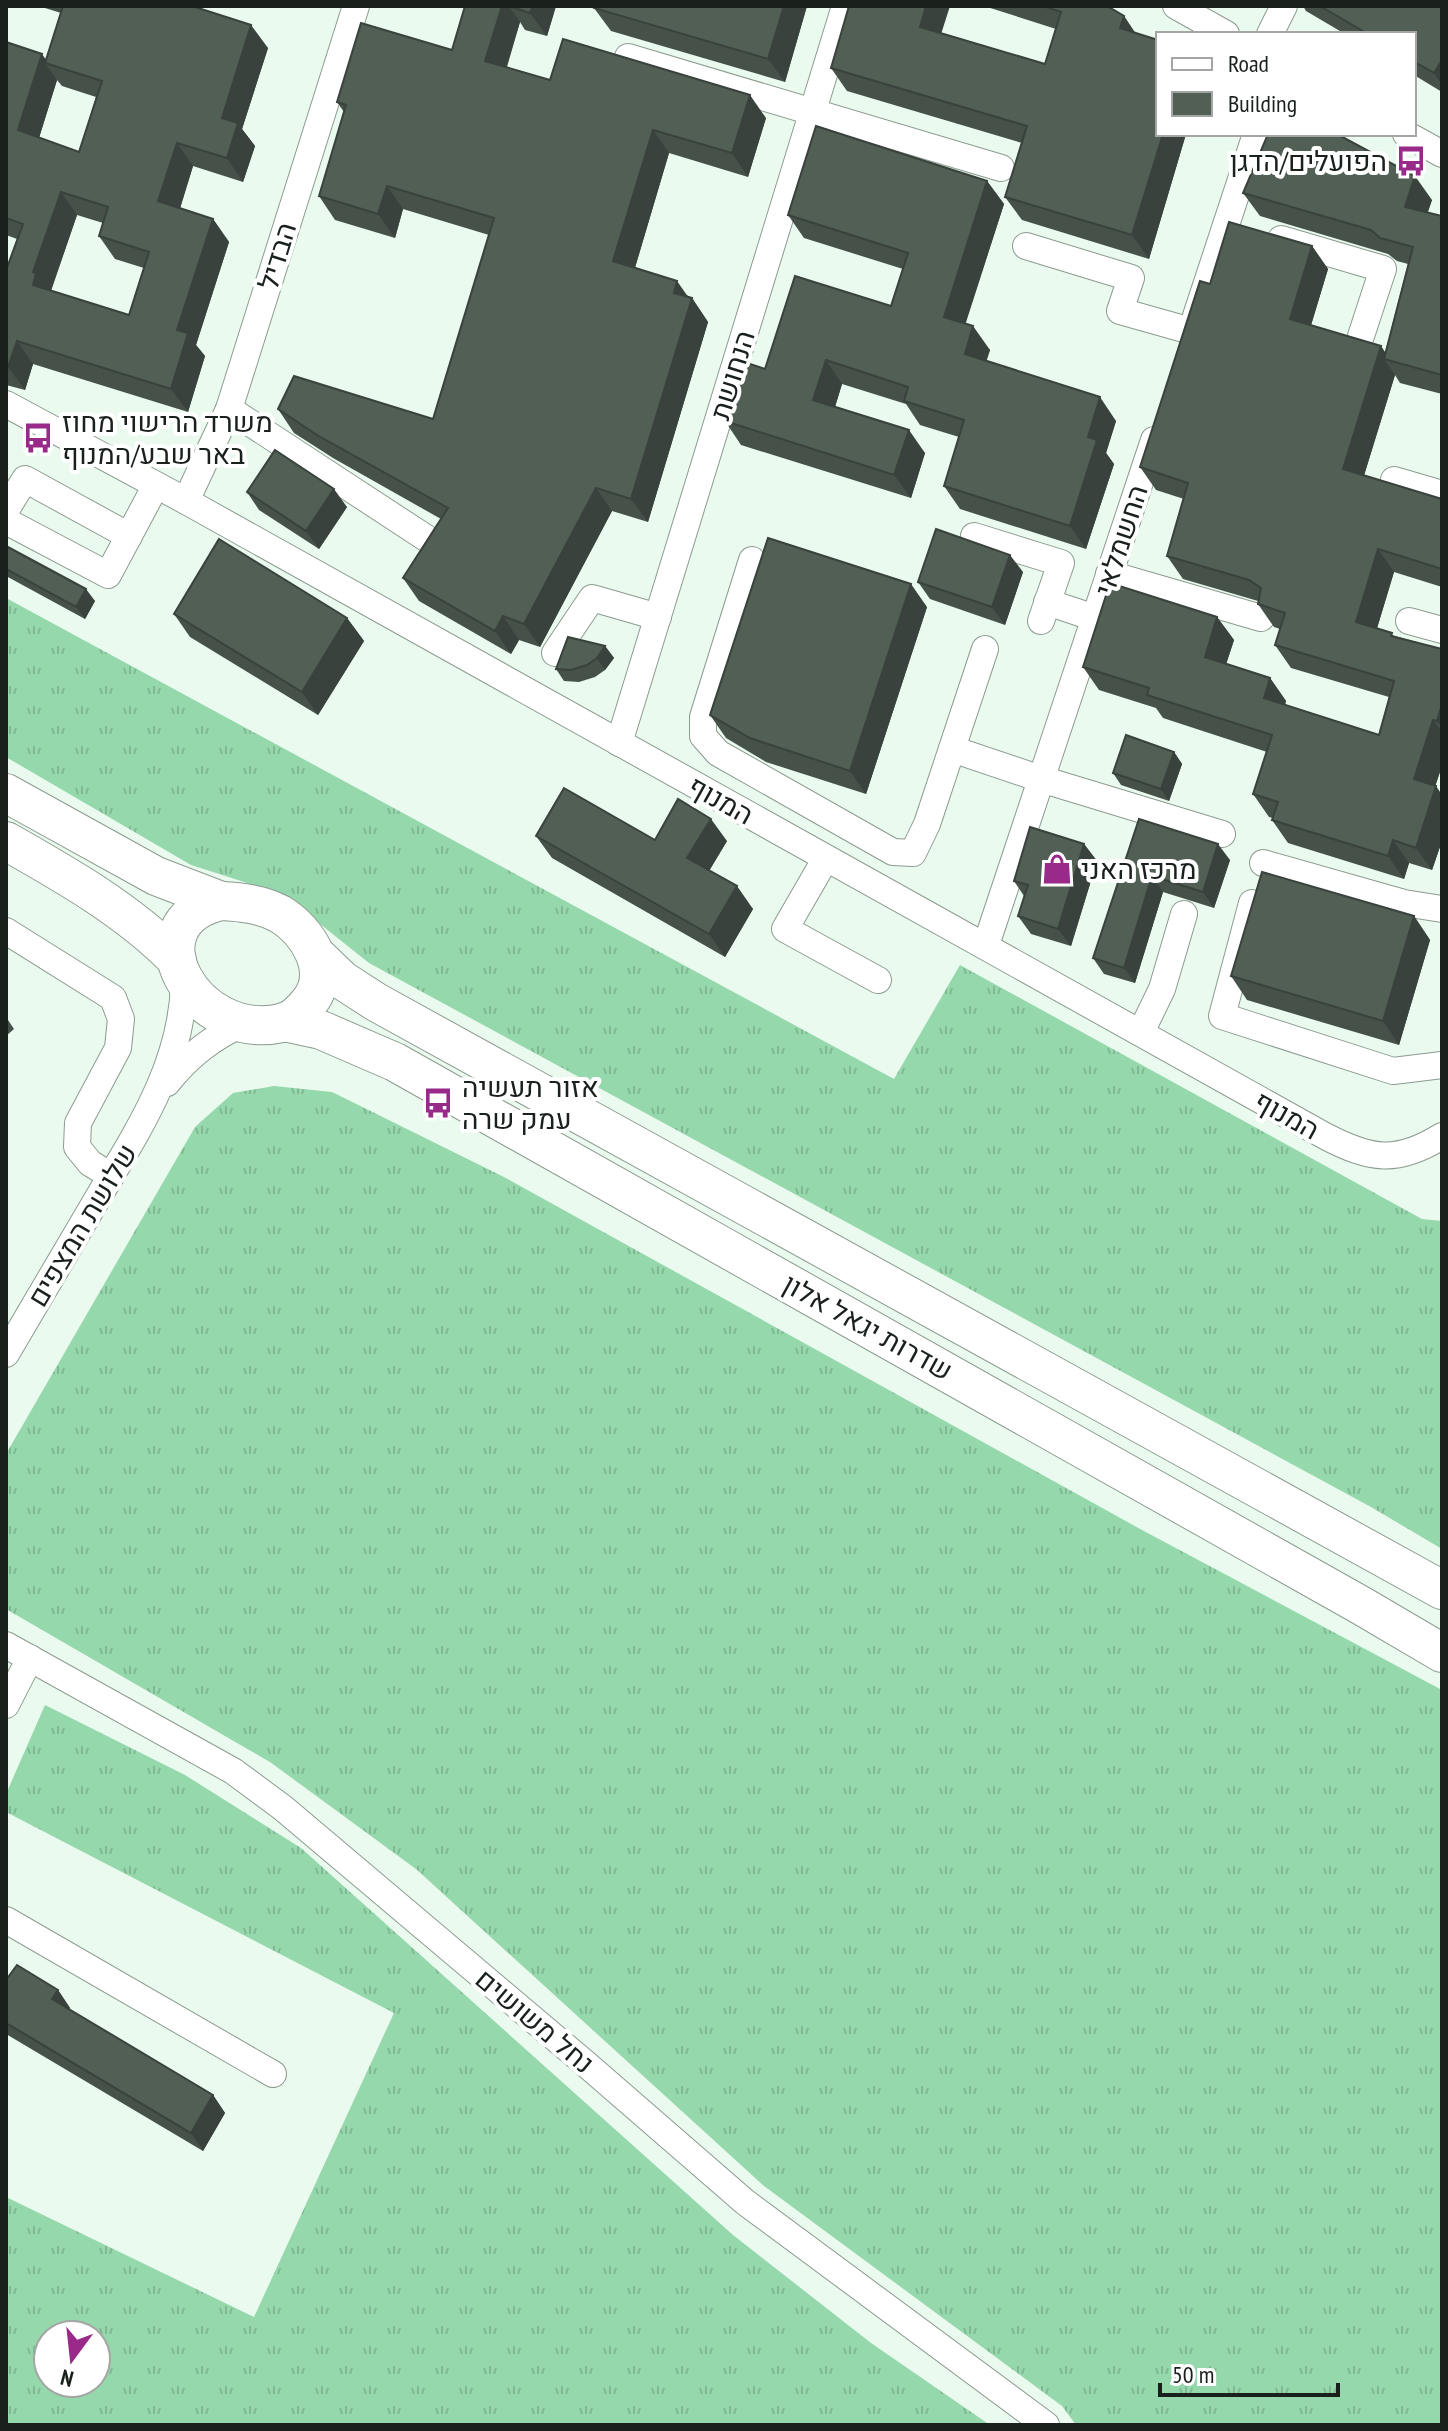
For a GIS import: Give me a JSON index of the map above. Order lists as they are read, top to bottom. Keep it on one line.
{"streets":{"highway":["שדרות יגאל אלון"],"street":["הבדיל","הנחושת","החשמלאי","המנוף","שלושת המצפים","נחל משושים"]},"crossings":[["הבדיל","המנוף"],["הנחושת","המנוף"],["החשמלאי","המנוף"],["שלושת המצפים","שדרות יגאל אלון"]],"places":{"bus stop":["הפועלים/הדגן","משרד הרישוי מחוז באר שבע/המנוף","אזור תעשיה עמק שרה"],"shop":["מרכז האני"]},"legend":["Road","Building"],"scale_bar":"50 m","north":"bottom"}
